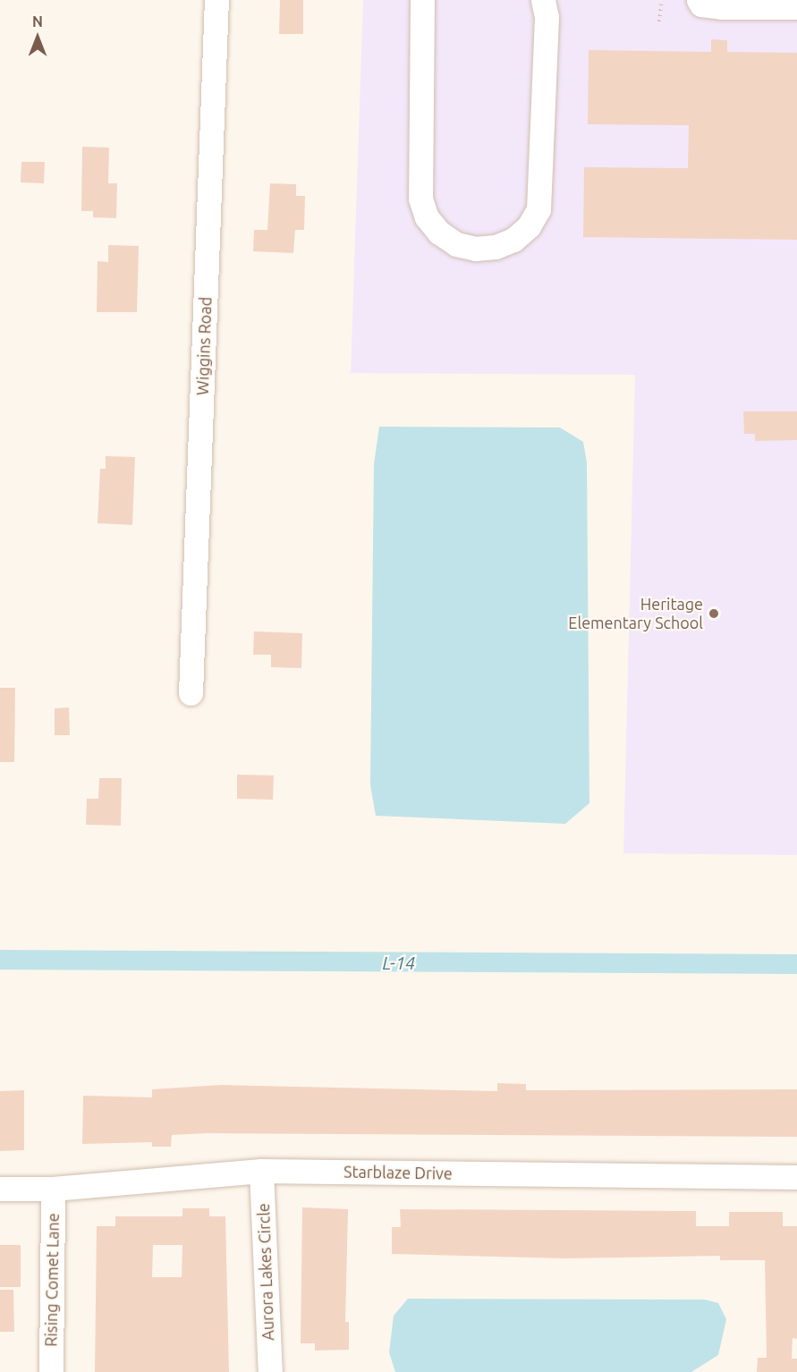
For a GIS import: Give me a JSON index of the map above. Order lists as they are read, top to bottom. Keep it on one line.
{"streets":{"street":["Wiggins Road","Starblaze Drive","Aurora Lakes Circle","Rising Comet Lane"]},"crossings":[["Starblaze Drive","Aurora Lakes Circle"],["Starblaze Drive","Rising Comet Lane"]],"water":["L-14"],"places":["Heritage Elementary School"],"north":"top"}
